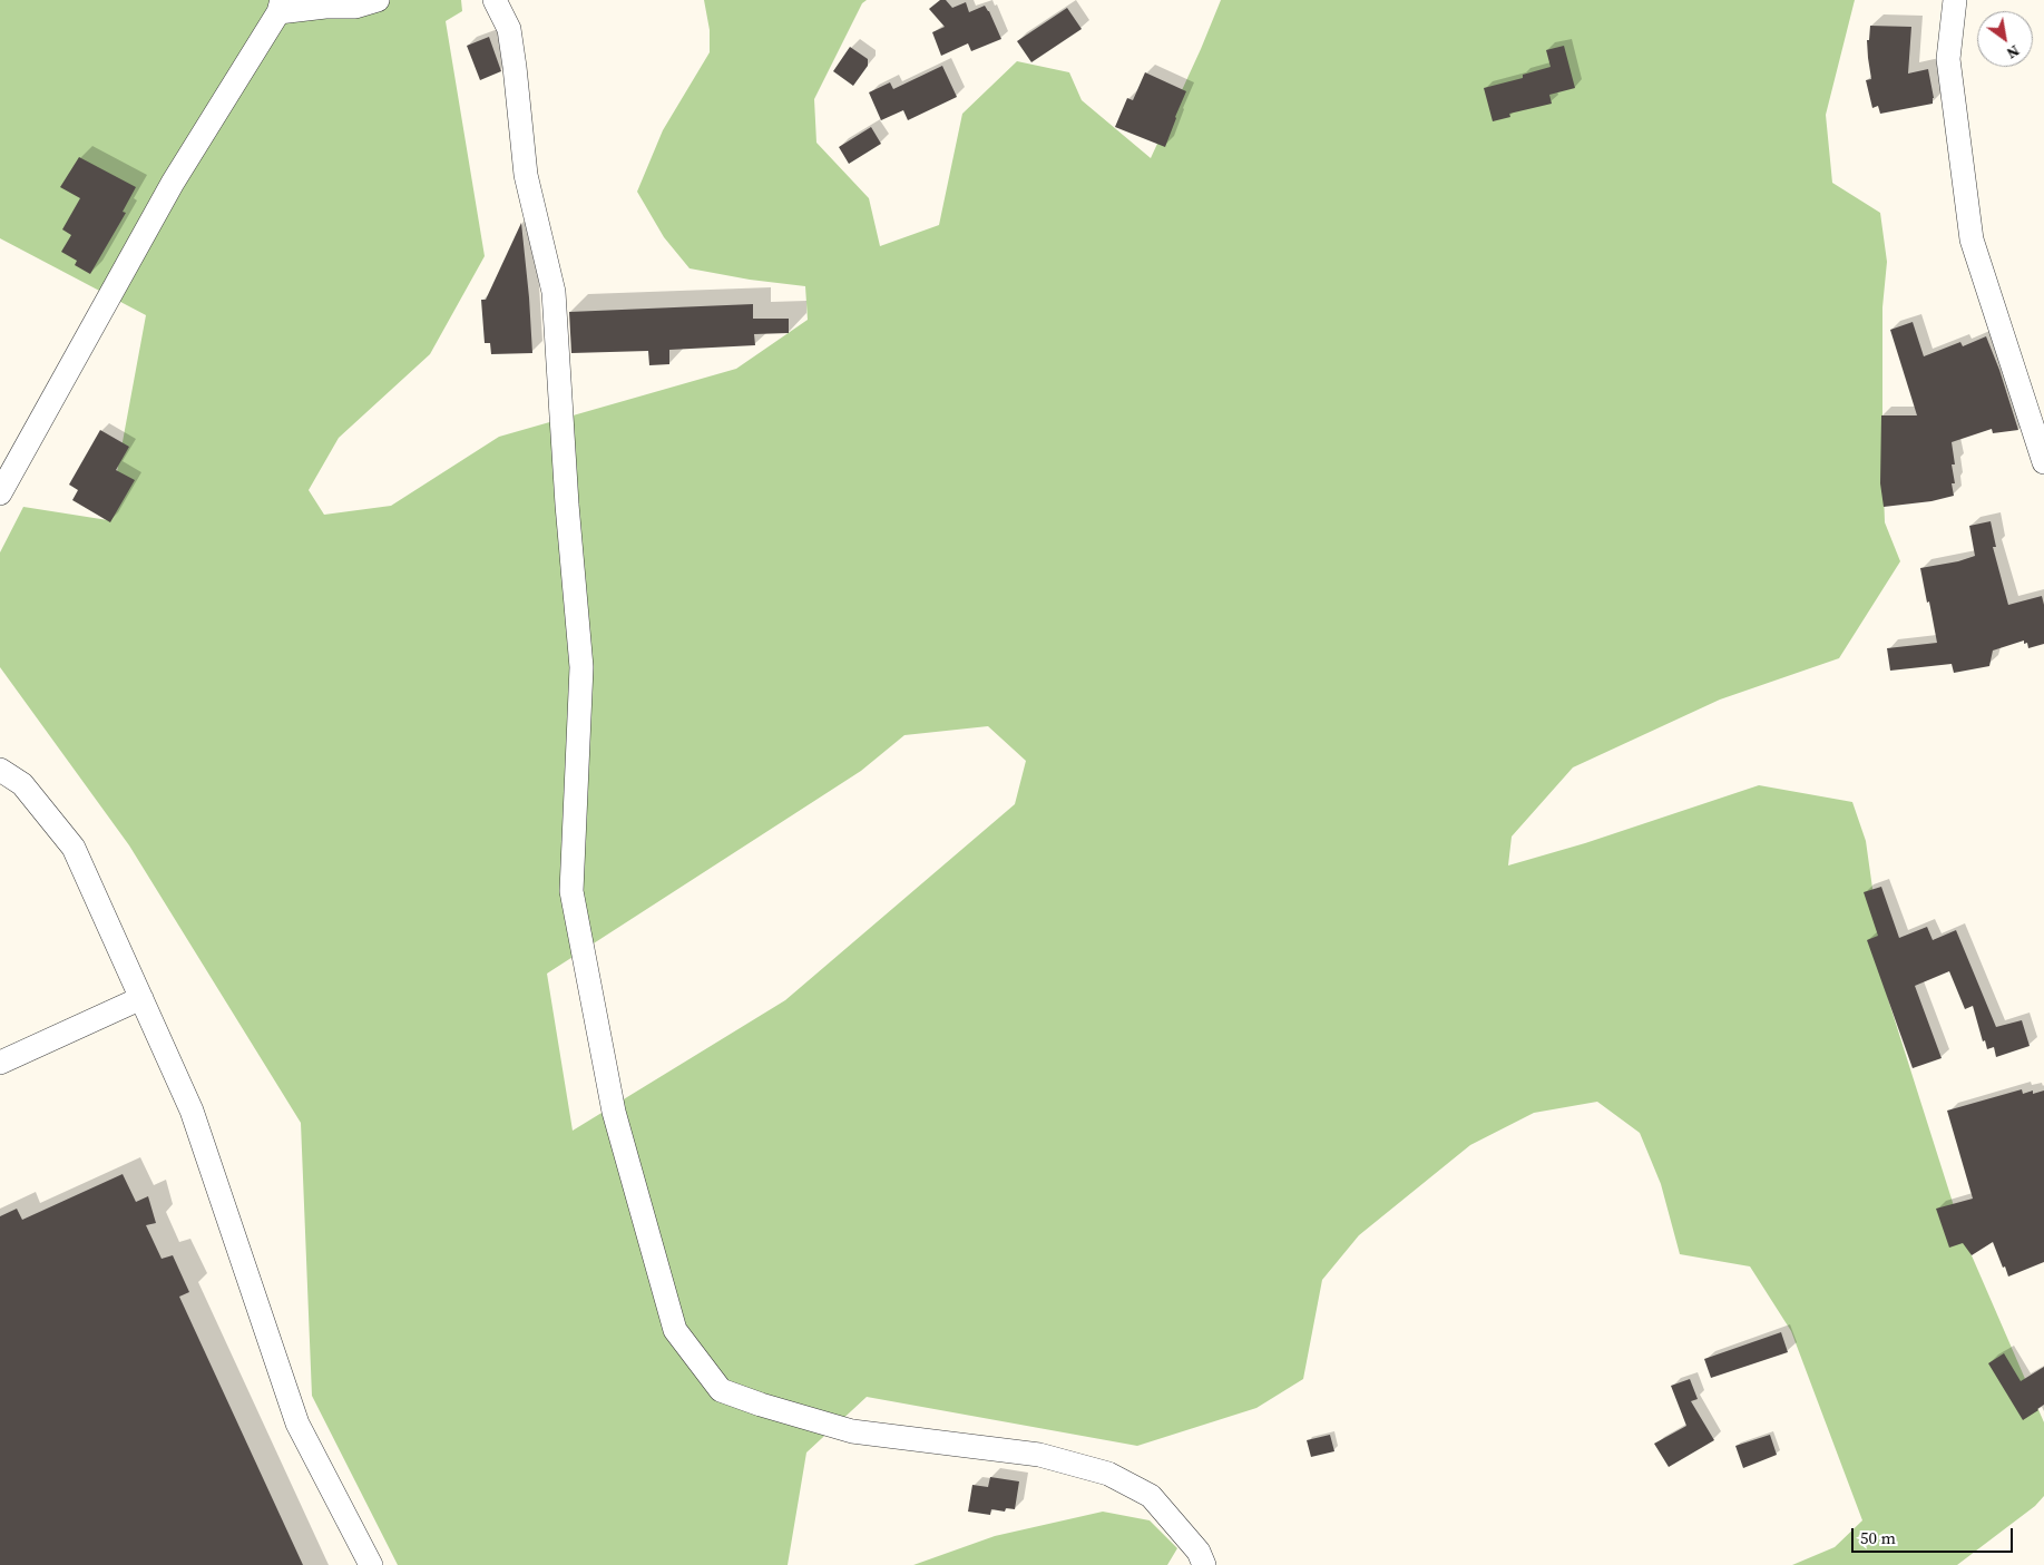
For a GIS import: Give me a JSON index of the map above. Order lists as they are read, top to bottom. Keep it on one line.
{"scale_bar":"50 m","north":"bottom right"}
